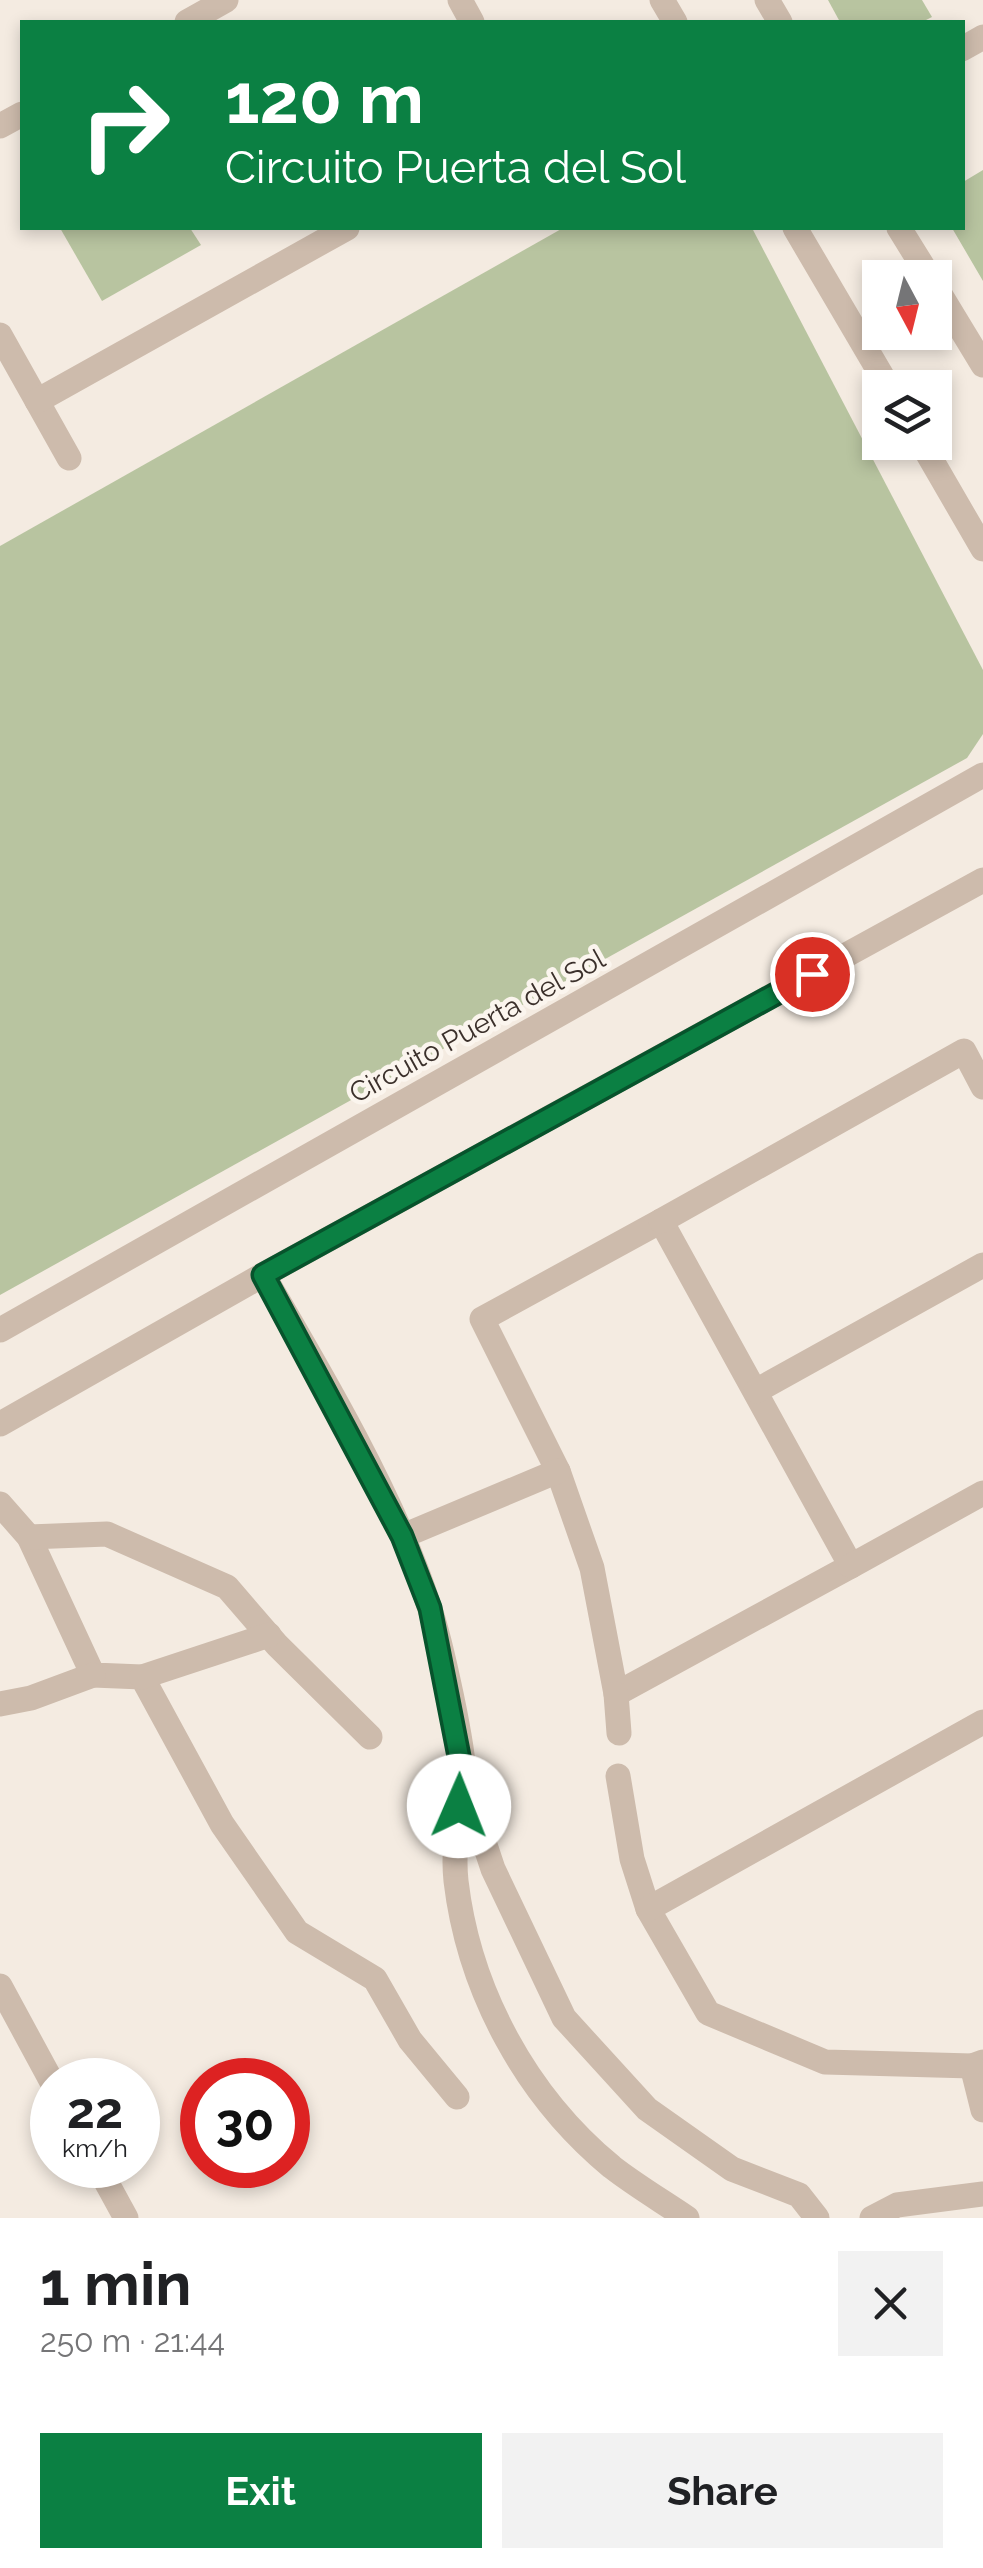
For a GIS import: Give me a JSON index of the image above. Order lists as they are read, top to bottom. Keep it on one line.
{"streets":{"street":["Circuito Puerta del Sol"]},"north":"bottom","page":{"turn":["120 m","Circuito Puerta del Sol"],"speed":"22 km/h","limit":"30","heading":["1 min","250 m · 21:44"],"buttons":["Exit","Share"]}}
